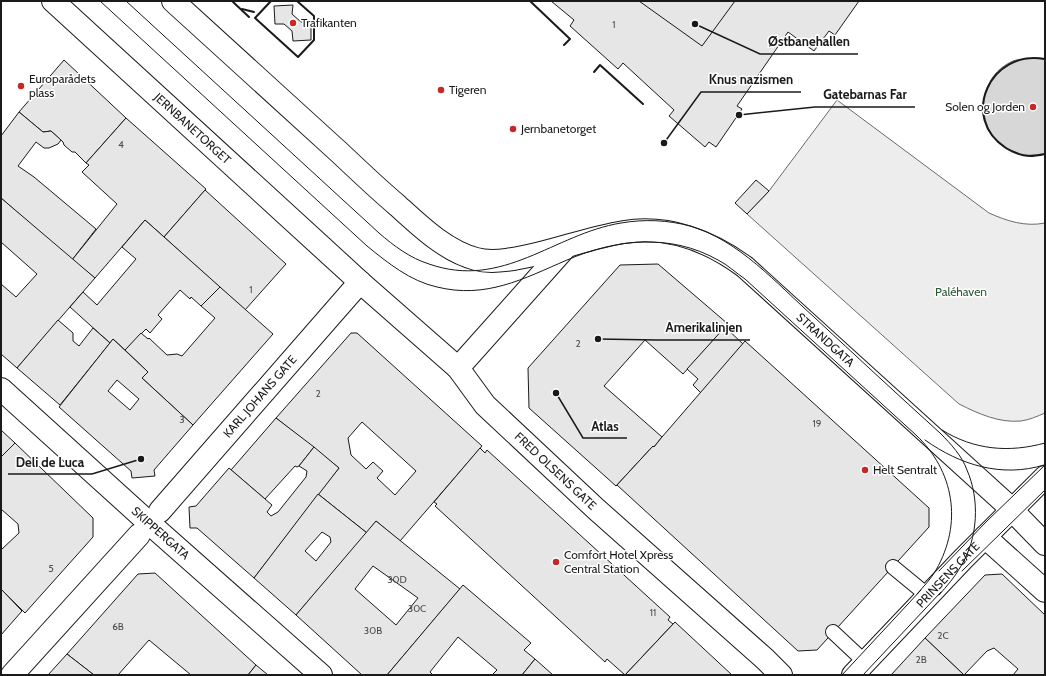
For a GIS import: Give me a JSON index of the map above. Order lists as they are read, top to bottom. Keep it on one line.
{"streets":{"street":["JERNBANETORGET","STRANDGATA","KARL JOHANS GATE","FRED OLSENS GATE","SKIPPERGATA","PRINSENS GATE"]},"crossings":[["JERNBANETORGET","KARL JOHANS GATE"],["JERNBANETORGET","FRED OLSENS GATE"],["STRANDGATA","PRINSENS GATE"]],"parks":["Paléhaven"],"places":["Trafikanten","Østbanehallen","Europarådets plass","Tigeren","Solen og Jorden","Gatebarnas Far","Jernbanetorget","Knus nazismen","Amerikalinjen","Atlas","Deli de Luca","Helt Sentralt","Comfort Hotel Xpress Central Station"],"house_numbers":["1","4","1","2","2","3","19","5","30D","30C","11","6B","30B","2C","2B"]}
